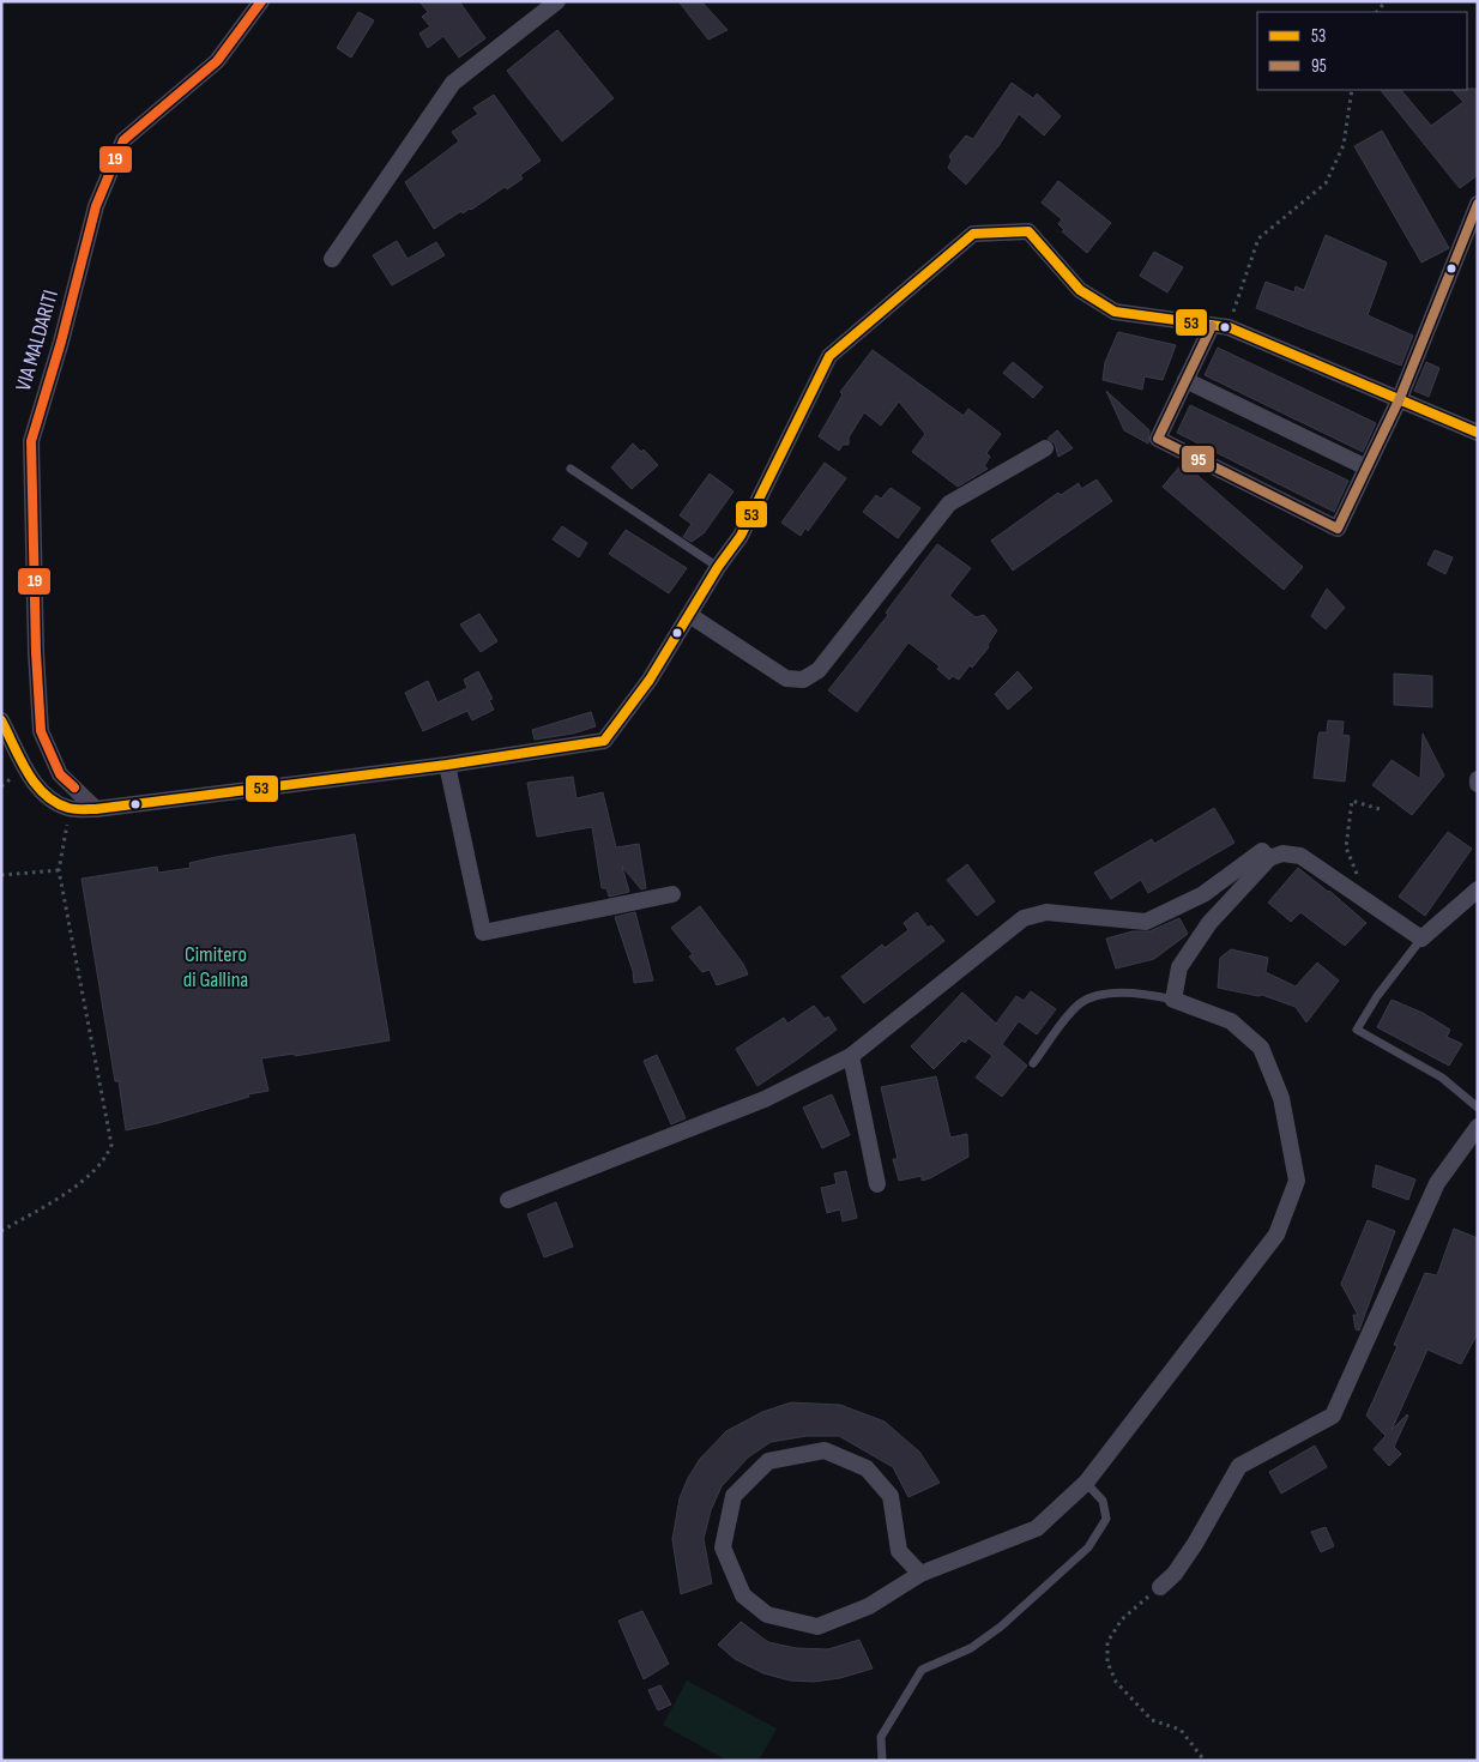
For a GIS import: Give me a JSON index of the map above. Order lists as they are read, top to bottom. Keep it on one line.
{"streets":{"street":["VIA MALDARITI"]},"parks":["Cimitero di Gallina"],"lines":["transit line 19","transit line 95","transit line 53"],"legend":["53","95"]}
